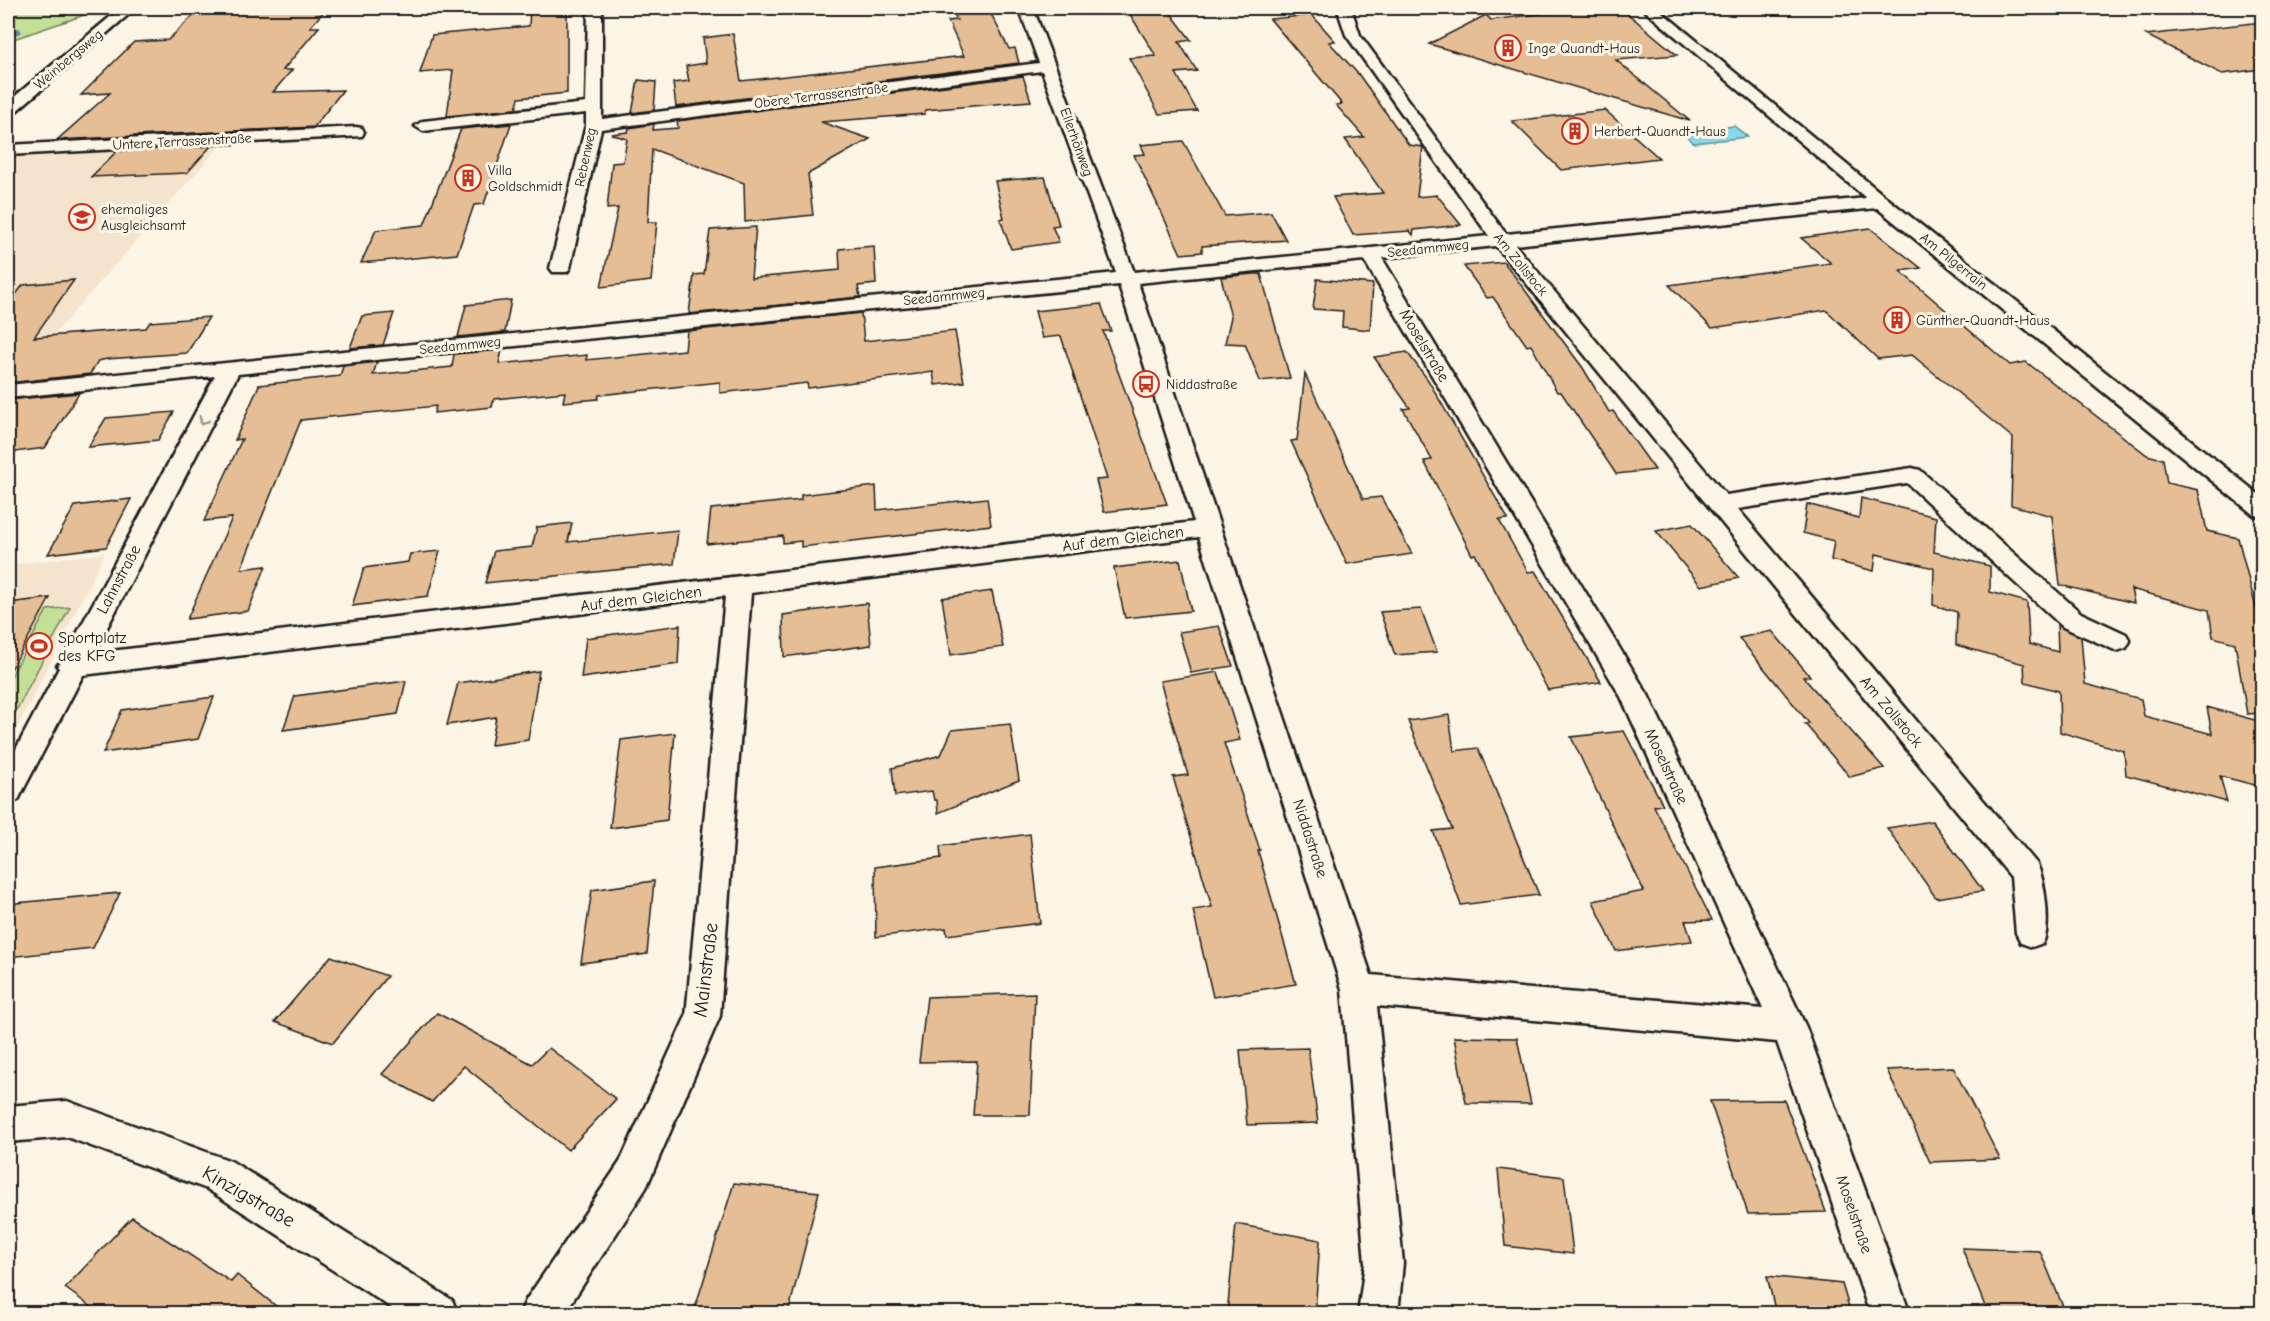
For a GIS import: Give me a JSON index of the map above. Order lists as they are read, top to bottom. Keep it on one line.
{"streets":{"street":["Weinbergsweg","Obere Terrassenstraße","Untere Terrassenstraße","Ellerhöhweg","Rebenweg","Seedammweg","Am Pilgerrain","Am Zollstock","Moselstraße","Auf dem Gleichen","Lahnstraße","Niddastraße","Mainstraße","Kinzigstraße"]},"crossings":[["Obere Terrassenstraße","Ellerhöhweg"],["Obere Terrassenstraße","Rebenweg"],["Ellerhöhweg","Seedammweg"],["Ellerhöhweg","Niddastraße"],["Seedammweg","Am Pilgerrain"],["Seedammweg","Am Zollstock"],["Seedammweg","Moselstraße"],["Seedammweg","Lahnstraße"],["Seedammweg","Niddastraße"],["Auf dem Gleichen","Lahnstraße"],["Auf dem Gleichen","Niddastraße"],["Auf dem Gleichen","Mainstraße"]],"one_way":["Lahnstraße"],"places":{"building":["Inge Quandt-Haus","Herbert-Quandt-Haus","Villa Goldschmidt","Günther-Quandt-Haus"],"school or university":["ehemaliges Ausgleichsamt"],"bus stop":["Niddastraße"],"sports":["Sportplatz des KFG"]}}
